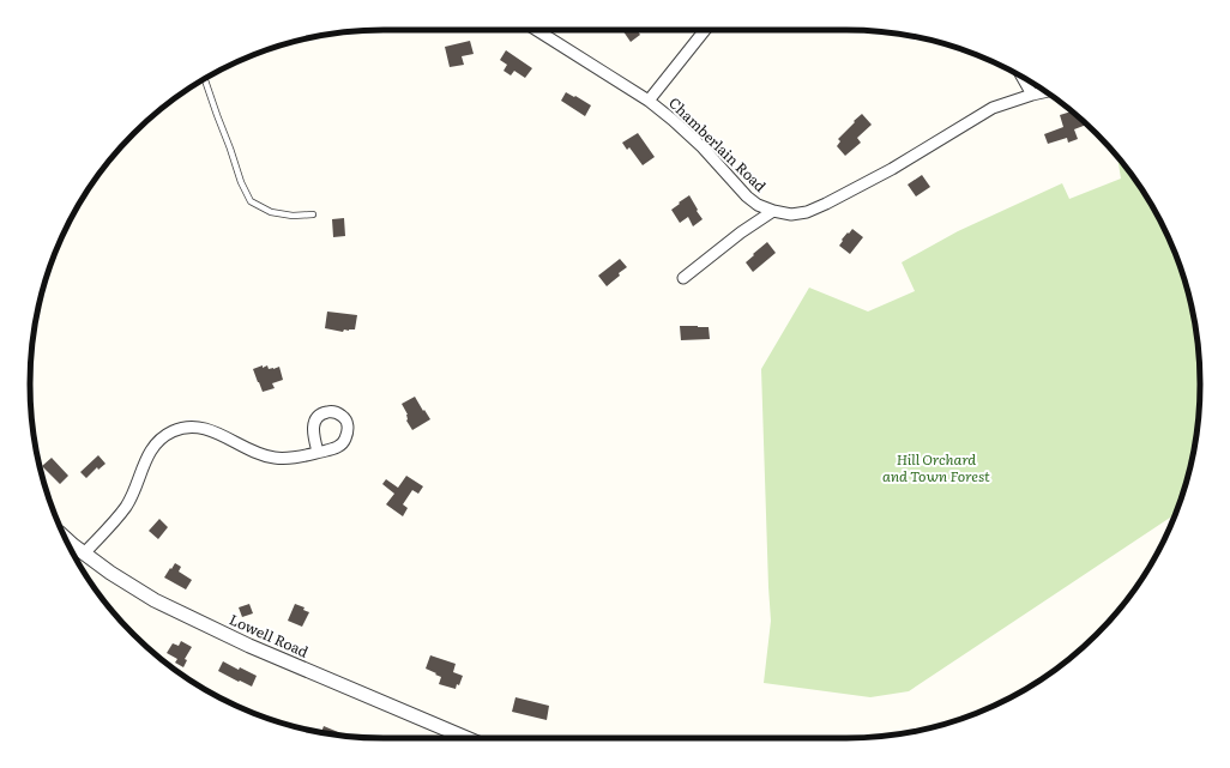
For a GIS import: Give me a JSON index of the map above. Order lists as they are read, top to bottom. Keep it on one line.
{"streets":{"street":["Chamberlain Road","Lowell Road"]},"parks":["Hill Orchard and Town Forest"]}
